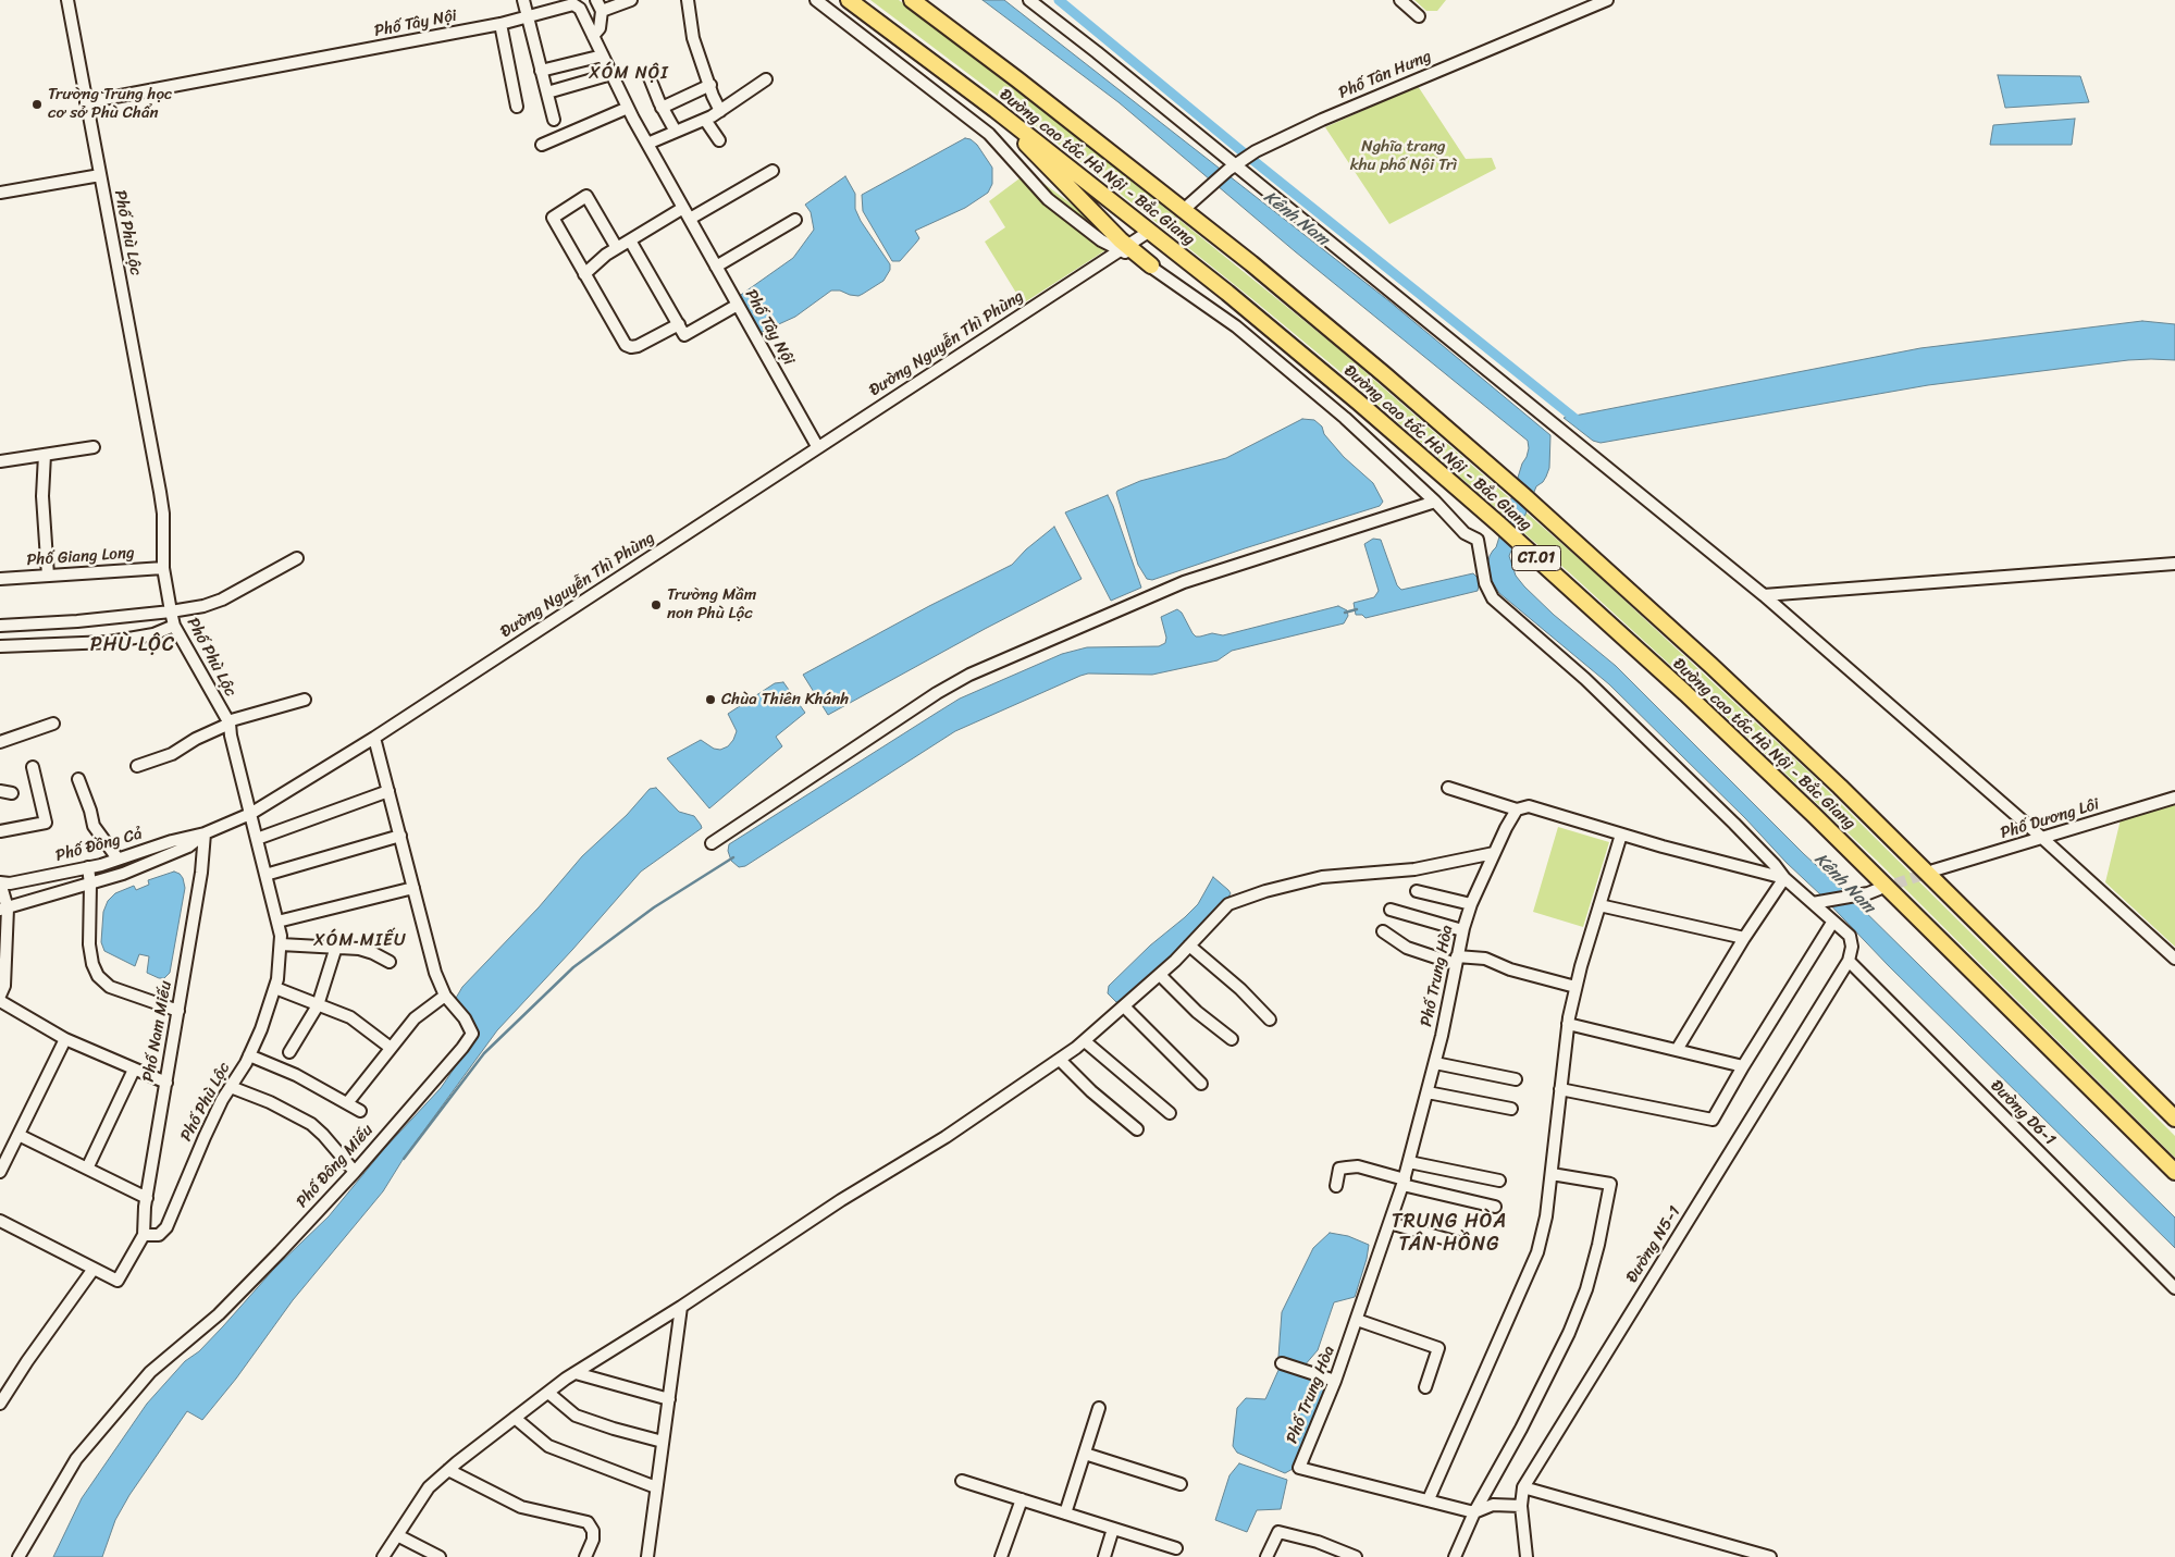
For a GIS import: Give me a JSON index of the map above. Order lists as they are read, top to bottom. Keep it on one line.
{"streets":{"highway":["Đường cao tốc Hà Nội - Bắc Giang","CT.01"],"street":["Phố Tây Nội","Phố Tân Hưng","Phố Phù Lộc","Đường Nguyễn Thì Phùng","Phố Giang Long","Phố Dương Lôi","Phố Đồng Cả","Phố Trung Hòa","Phố Nam Miếu","Đường D6-1","Phố Đông Miếu","Đường N5-1"]},"crossings":[["Phố Tây Nội","Phố Phù Lộc"],["Phố Tây Nội","Đường Nguyễn Thì Phùng"],["Phố Phù Lộc","Đường Nguyễn Thì Phùng"],["Phố Phù Lộc","Phố Giang Long"],["Phố Phù Lộc","Phố Nam Miếu"],["Đường Nguyễn Thì Phùng","Phố Đồng Cả"],["Đường Nguyễn Thì Phùng","Phố Nam Miếu"],["Đường Nguyễn Thì Phùng","Phố Đông Miếu"],["Phố Đồng Cả","Phố Nam Miếu"],["Đường D6-1","Đường N5-1"]],"districts":["XÓM NỘI","PHÙ LỘC","XÓM MIẾU","TRUNG HÒA TÂN HỒNG"],"water":["Kênh Nam"],"parks":["Nghĩa trang khu phố Nội Trì"],"places":["Trường Trung học cơ sở Phù Chẩn","Trường Mầm non Phù Lộc","Chùa Thiên Khánh"]}
